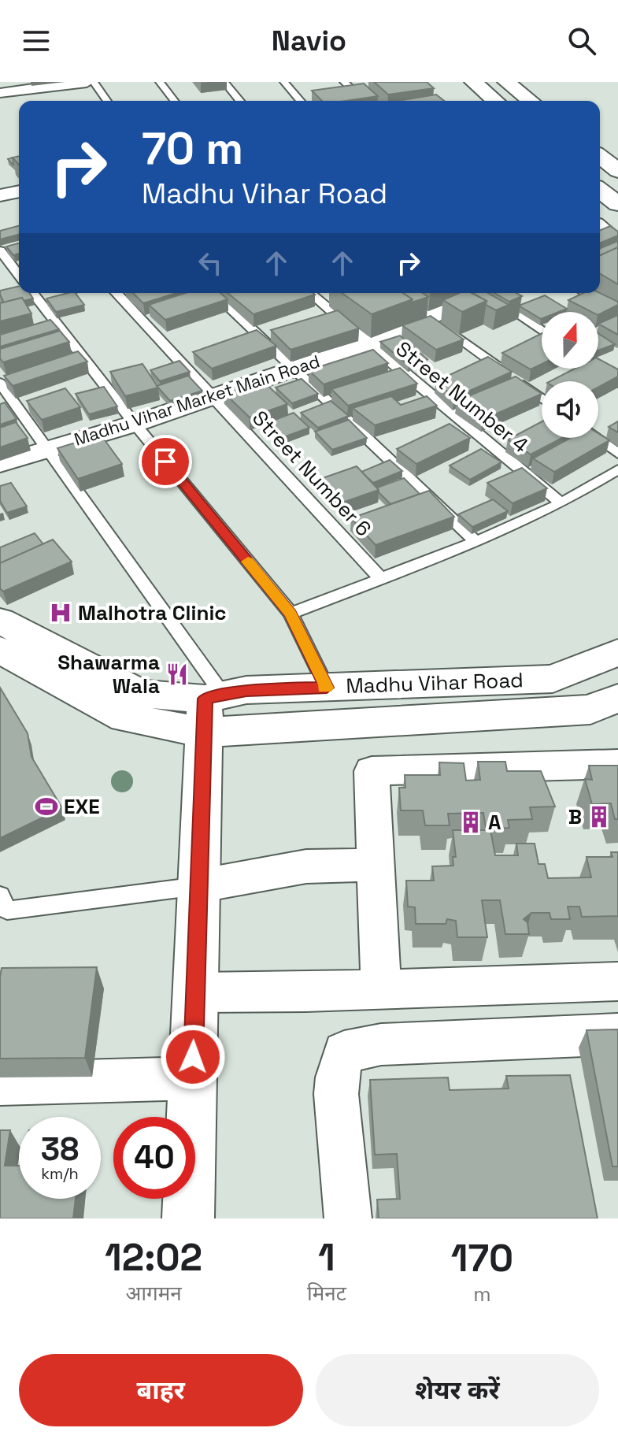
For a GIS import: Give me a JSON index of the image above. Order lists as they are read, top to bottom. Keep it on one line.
{"streets":{"street":["Madhu Vihar Market Main Road","Madhu Vihar Road"],"lane":["Street Number 4","Street Number 6"]},"crossings":[["Street Number 4","Madhu Vihar Market Main Road"],["Madhu Vihar Market Main Road","Street Number 6"]],"places":{"hospital":["Malhotra Clinic"],"restaurant":["Shawarma Wala"],"sports":["EXE"],"building":["B","A"]},"north":"top","page":{"header":"Navio","turn":["70 m","Madhu Vihar Road"],"speed":"38 km/h","limit":"40","eta":["12:02","आगमन","1","मिनट","170","m"],"buttons":["बाहर","शेयर करें"]}}
